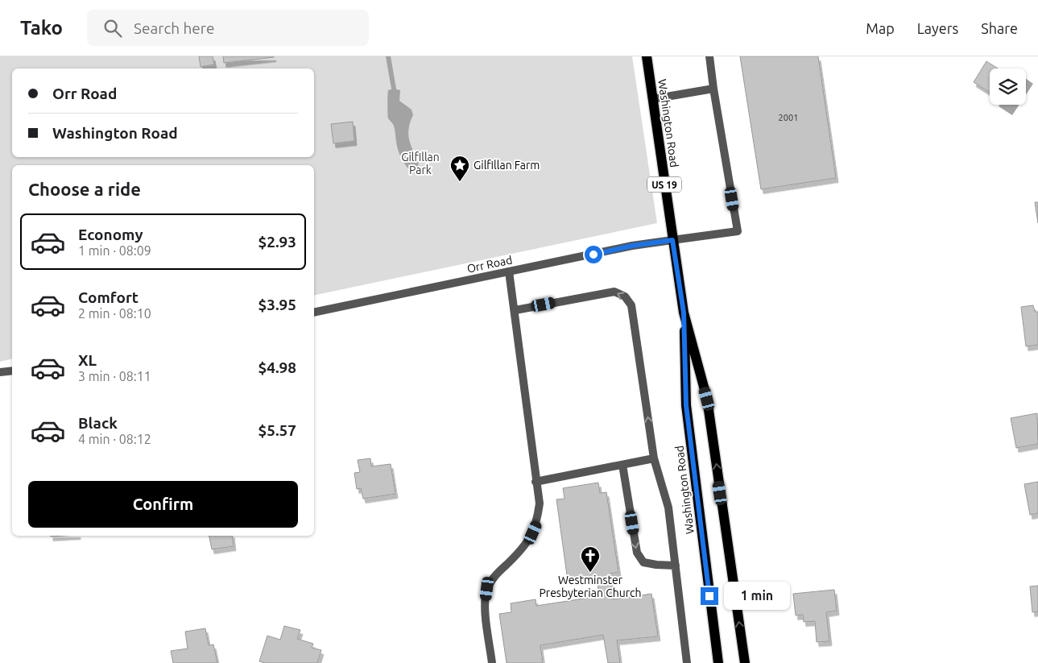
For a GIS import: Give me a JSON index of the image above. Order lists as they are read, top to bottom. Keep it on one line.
{"streets":{"main road":["Washington Road","US 19"],"street":["Orr Road"]},"crossings":[["Washington Road","Orr Road"]],"parks":["Gilfillan Park"],"places":{"place":["Gilfillan Farm"],"church":["Westminster Presbyterian Church"]},"house_numbers":["2001"],"page":{"header":"Tako","search":"Search here","nav":["Map","Layers","Share"],"banner":["Orr Road","Washington Road"],"heading":"Choose a ride","list":[{"name":"Economy","note":"1 min · 08:09","value":"$2.93"},{"name":"Comfort","note":"2 min · 08:10","value":"$3.95"},{"name":"XL","note":"3 min · 08:11","value":"$4.98"},{"name":"Black","note":"4 min · 08:12","value":"$5.57"}],"buttons":"Confirm","bubble":"1 min"}}
